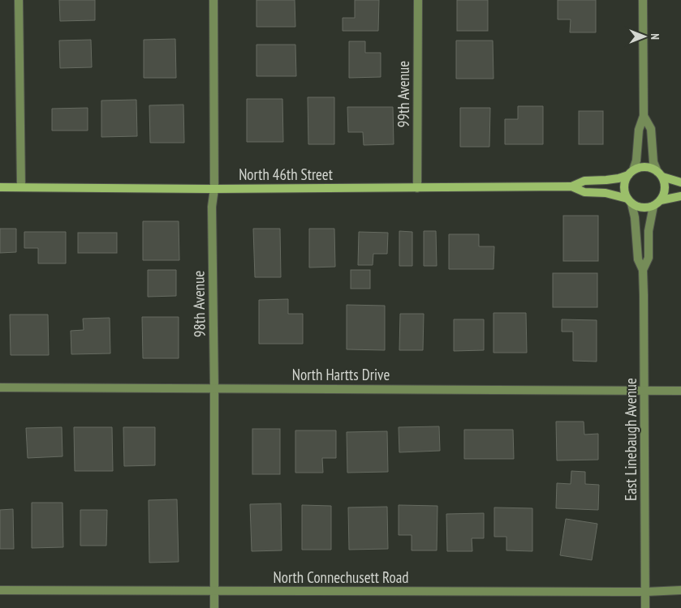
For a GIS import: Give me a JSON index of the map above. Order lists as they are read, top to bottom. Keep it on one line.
{"streets":{"street":["99th Avenue","North 46th Street","98th Avenue","North Hartts Drive","East Linebaugh Avenue","North Connechusett Road"]},"crossings":[["99th Avenue","North 46th Street"],["North 46th Street","98th Avenue"],["North 46th Street","East Linebaugh Avenue"],["98th Avenue","North Hartts Drive"],["98th Avenue","North Connechusett Road"],["North Hartts Drive","East Linebaugh Avenue"],["East Linebaugh Avenue","North Connechusett Road"]],"north":"right"}
